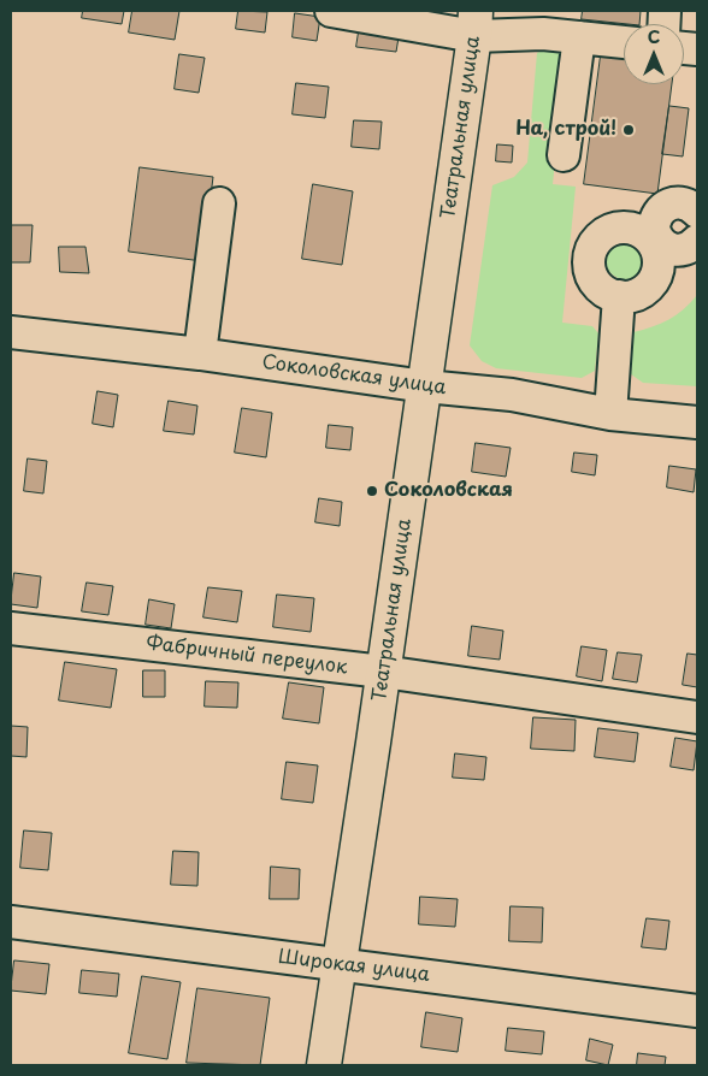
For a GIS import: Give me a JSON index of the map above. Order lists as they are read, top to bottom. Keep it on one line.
{"streets":{"main road":["Театральная улица"],"street":["Соколовская улица","Фабричный переулок","Широкая улица"]},"crossings":[["Театральная улица","Соколовская улица"],["Театральная улица","Фабричный переулок"],["Театральная улица","Широкая улица"]],"places":["На, строй!","Соколовская"],"north":"top"}
